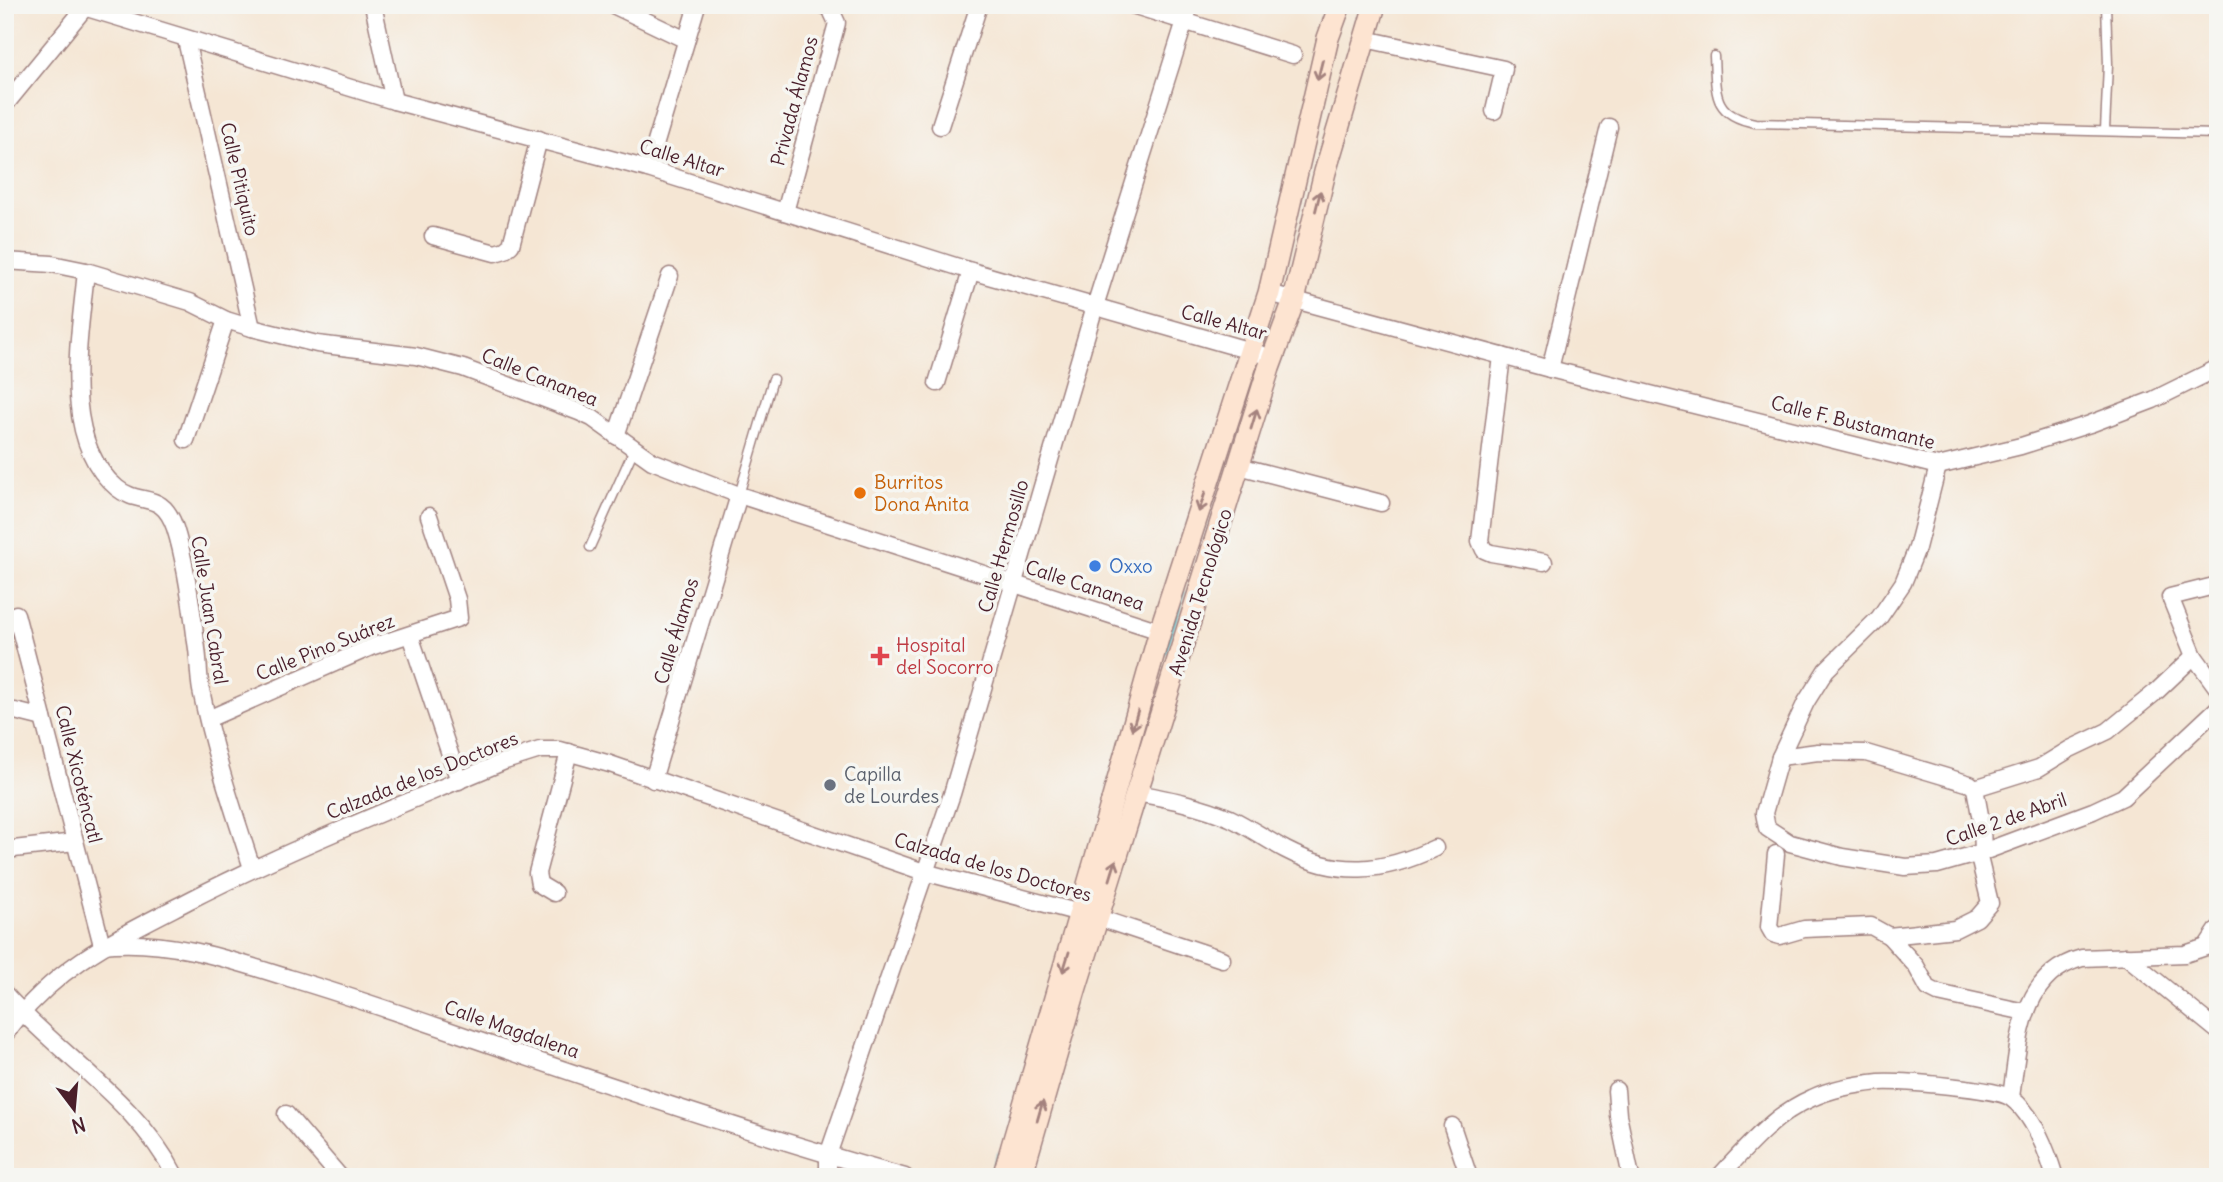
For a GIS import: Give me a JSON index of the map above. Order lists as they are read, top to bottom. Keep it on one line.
{"streets":{"main road":["Avenida Tecnológico"],"street":["Privada Álamos","Calle Altar","Calle Pitiquito","Calle Cananea","Calle F. Bustamante","Calle Hermosillo","Calle Juan Cabral","Calle Álamos","Calle Pino Suárez","Calle Xicoténcatl","Calzada de los Doctores","Calle 2 de Abril","Calle Magdalena"]},"crossings":[["Privada Álamos","Calle Altar"],["Calle Altar","Calle Pitiquito"],["Calle Altar","Calle Hermosillo"],["Calle Altar","Avenida Tecnológico"],["Calle Pitiquito","Calle Cananea"],["Calle Cananea","Calle Hermosillo"],["Calle Cananea","Avenida Tecnológico"],["Calle Cananea","Calle Juan Cabral"],["Calle Cananea","Calle Álamos"],["Calle F. Bustamante","Avenida Tecnológico"],["Calle F. Bustamante","Calle 2 de Abril"],["Calle Hermosillo","Calzada de los Doctores"],["Calle Hermosillo","Calle Magdalena"],["Avenida Tecnológico","Calzada de los Doctores"],["Calle Juan Cabral","Calle Pino Suárez"],["Calle Juan Cabral","Calzada de los Doctores"],["Calle Álamos","Calzada de los Doctores"],["Calle Xicoténcatl","Calzada de los Doctores"],["Calle Xicoténcatl","Calle Magdalena"],["Calzada de los Doctores","Calle Magdalena"]],"places":{"other":["Burritos Dona Anita","Oxxo","Capilla de Lourdes"],"health":["Hospital del Socorro"]},"north":"bottom"}
